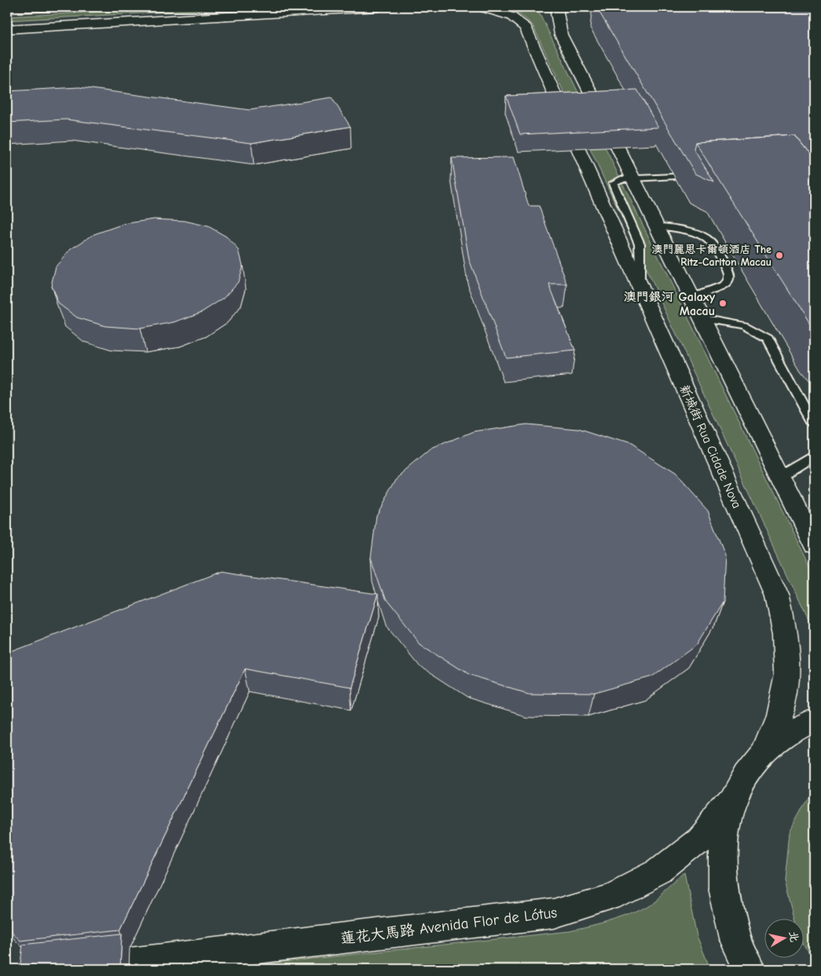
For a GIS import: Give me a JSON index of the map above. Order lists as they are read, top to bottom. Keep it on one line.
{"streets":{"street":["新城街 Rua Cidade Nova","蓮花大馬路 Avenida Flor de Lótus"]},"places":["澳門麗思卡爾頓酒店 The Ritz-Carlton Macau","澳門銀河 Galaxy Macau"],"north":"right"}
